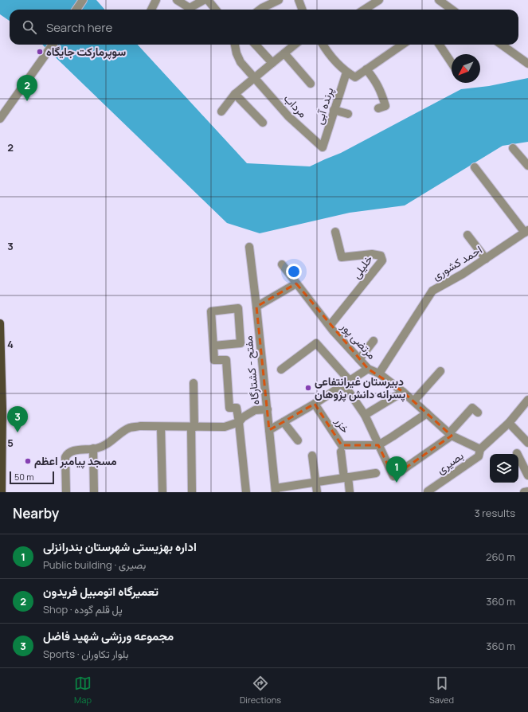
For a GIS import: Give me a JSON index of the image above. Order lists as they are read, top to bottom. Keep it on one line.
{"streets":{"street":["مرداب","پرنده آبی","احمد کشوری","خلیلی","مرتضی پور","مفتح - کشتارگاه","خزر","بصیری"]},"crossings":[["مرداب","پرنده آبی"],["احمد کشوری","مرتضی پور"],["خلیلی","مرتضی پور"],["مرتضی پور","بصیری"]],"places":["سوپرمارکت جایگاه","دبیرستان غیرانتفاعی پسرانه دانش پژوهان","مسجد پیامبر اعظم"],"scale_bar":"50 m","north":"bottom left","page":{"search":"Search here","pins":["2","3","1"],"scale":"50 m","heading":["Nearby","3 results"],"list":[{"mark":"1","name":"اداره بهزیستی شهرستان بندرانزلی","note":"Public building · بصیری","value":"260 m"},{"mark":"2","name":"تعمیرگاه اتومبیل فریدون","note":"Shop · پل قلم گوده","value":"360 m"},{"mark":"3","name":"مجموعه ورزشی شهید فاضل","note":"Sports · بلوار تکاوران","value":"360 m"}],"nav":["Map","Directions","Saved"]},"grid":{"rows":["2","3","4","5"]}}
